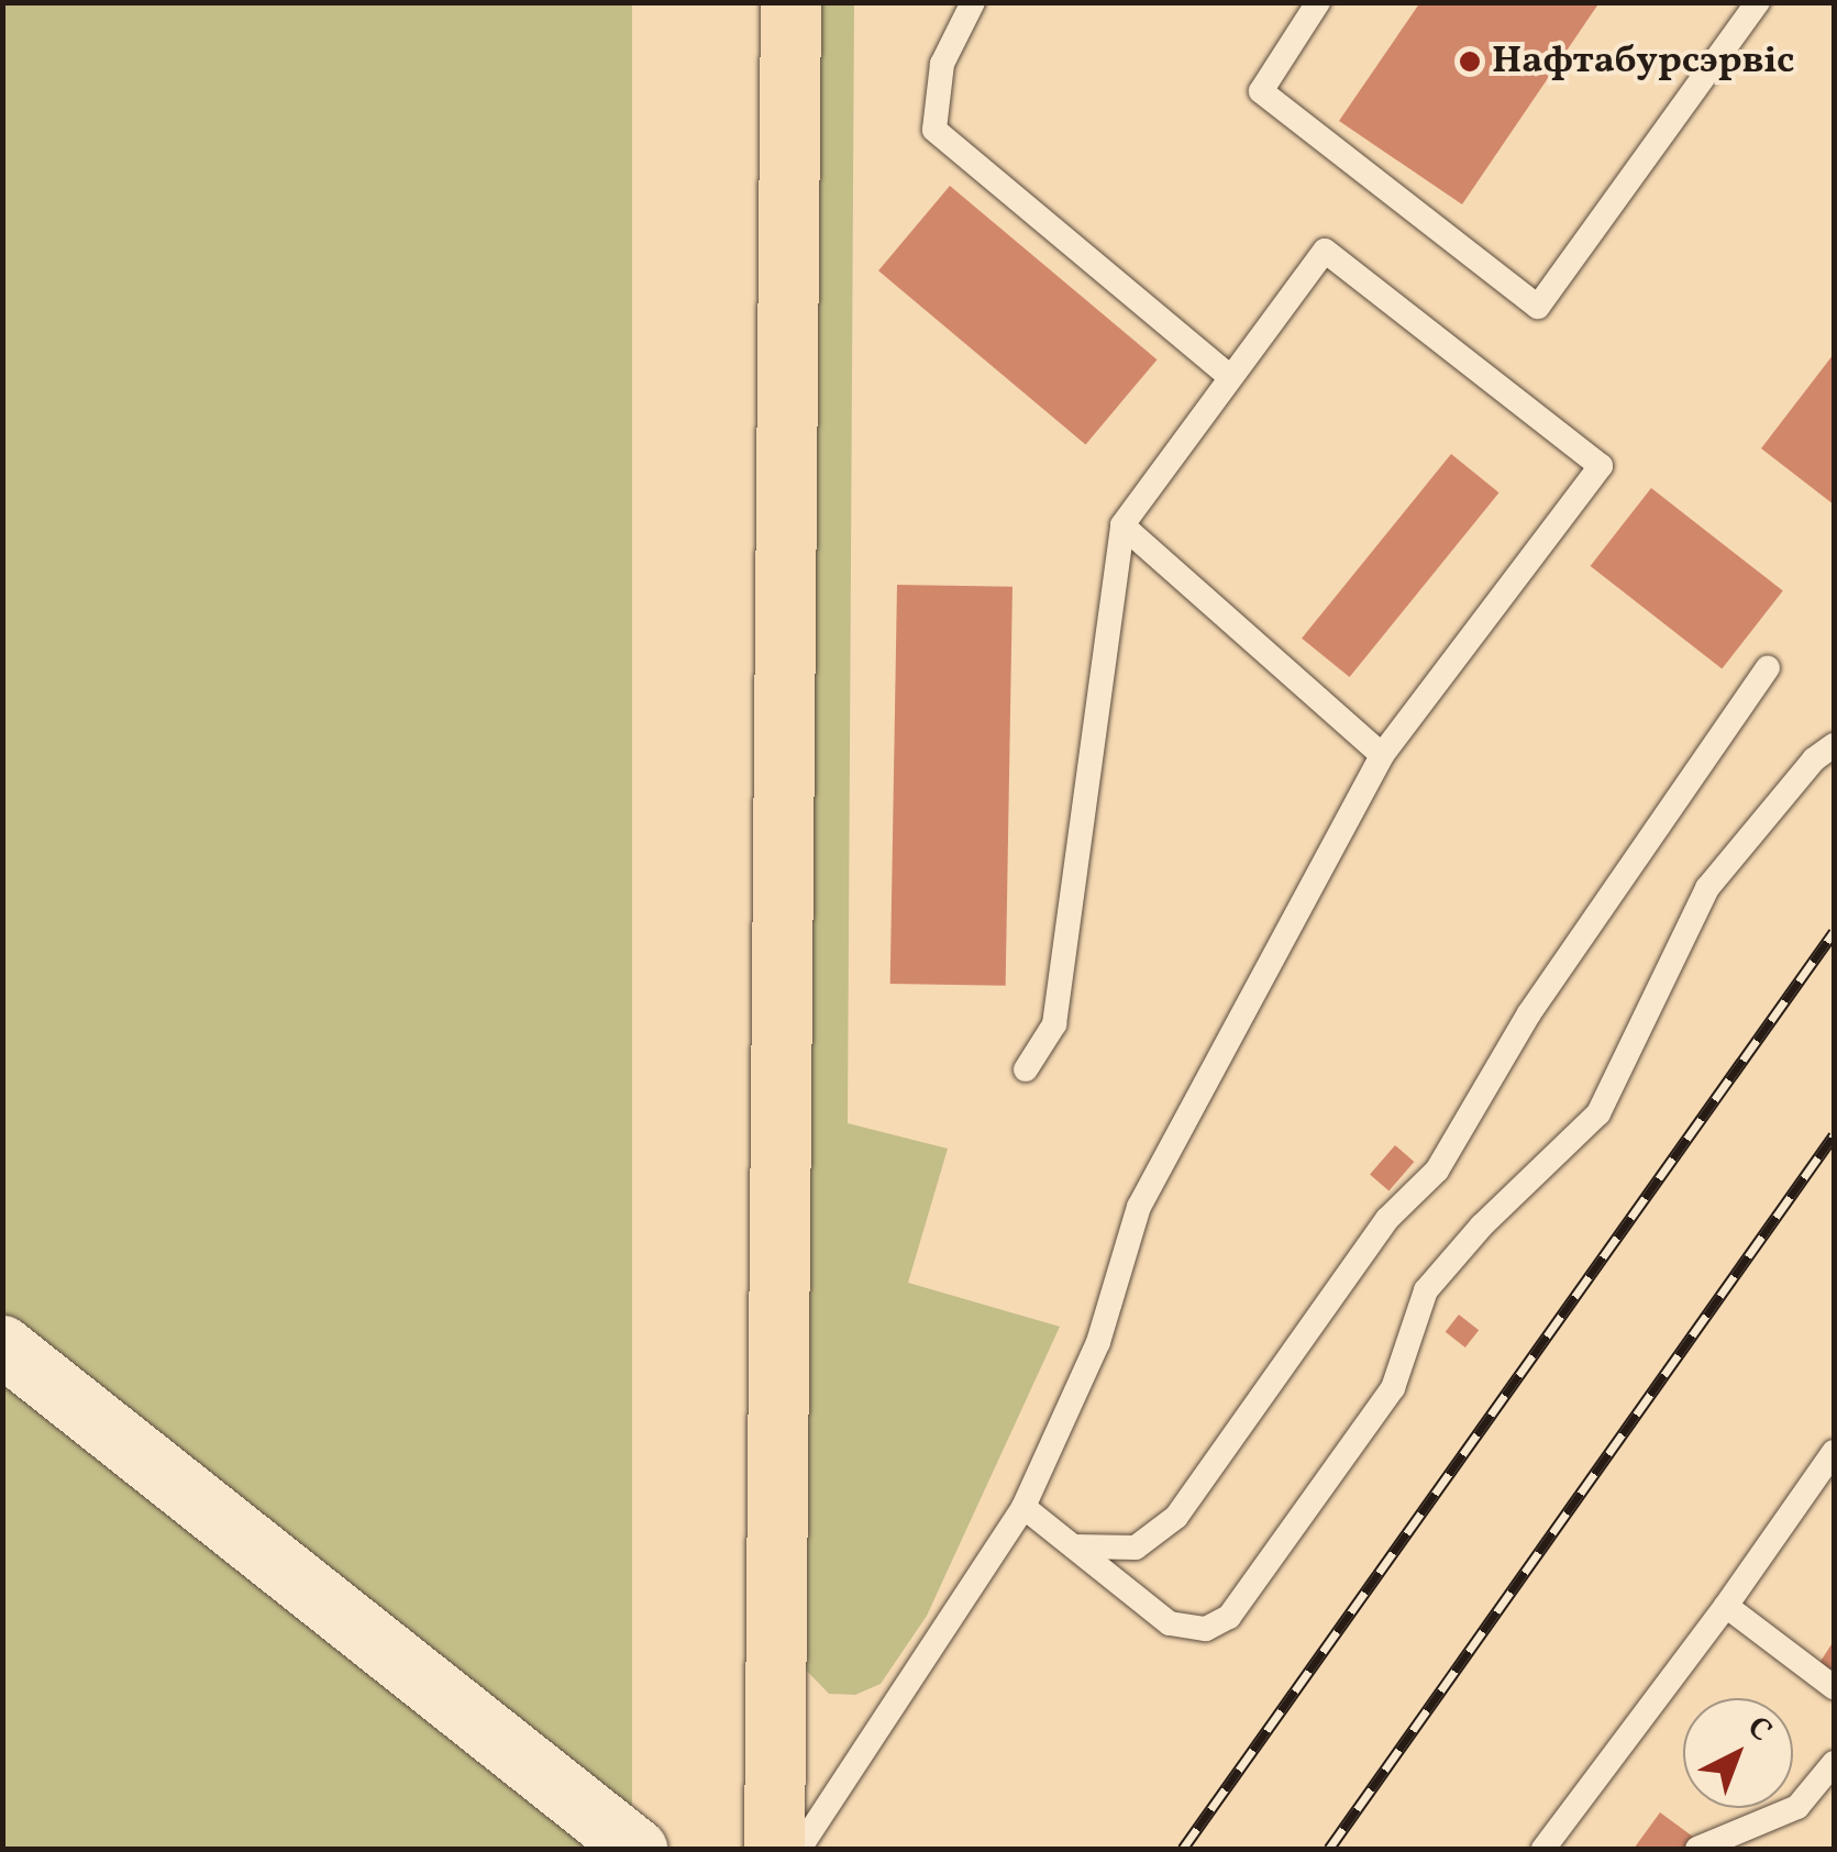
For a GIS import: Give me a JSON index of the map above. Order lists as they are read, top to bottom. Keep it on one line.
{"places":["Нафтабурсэрвіс"],"north":"top right"}
